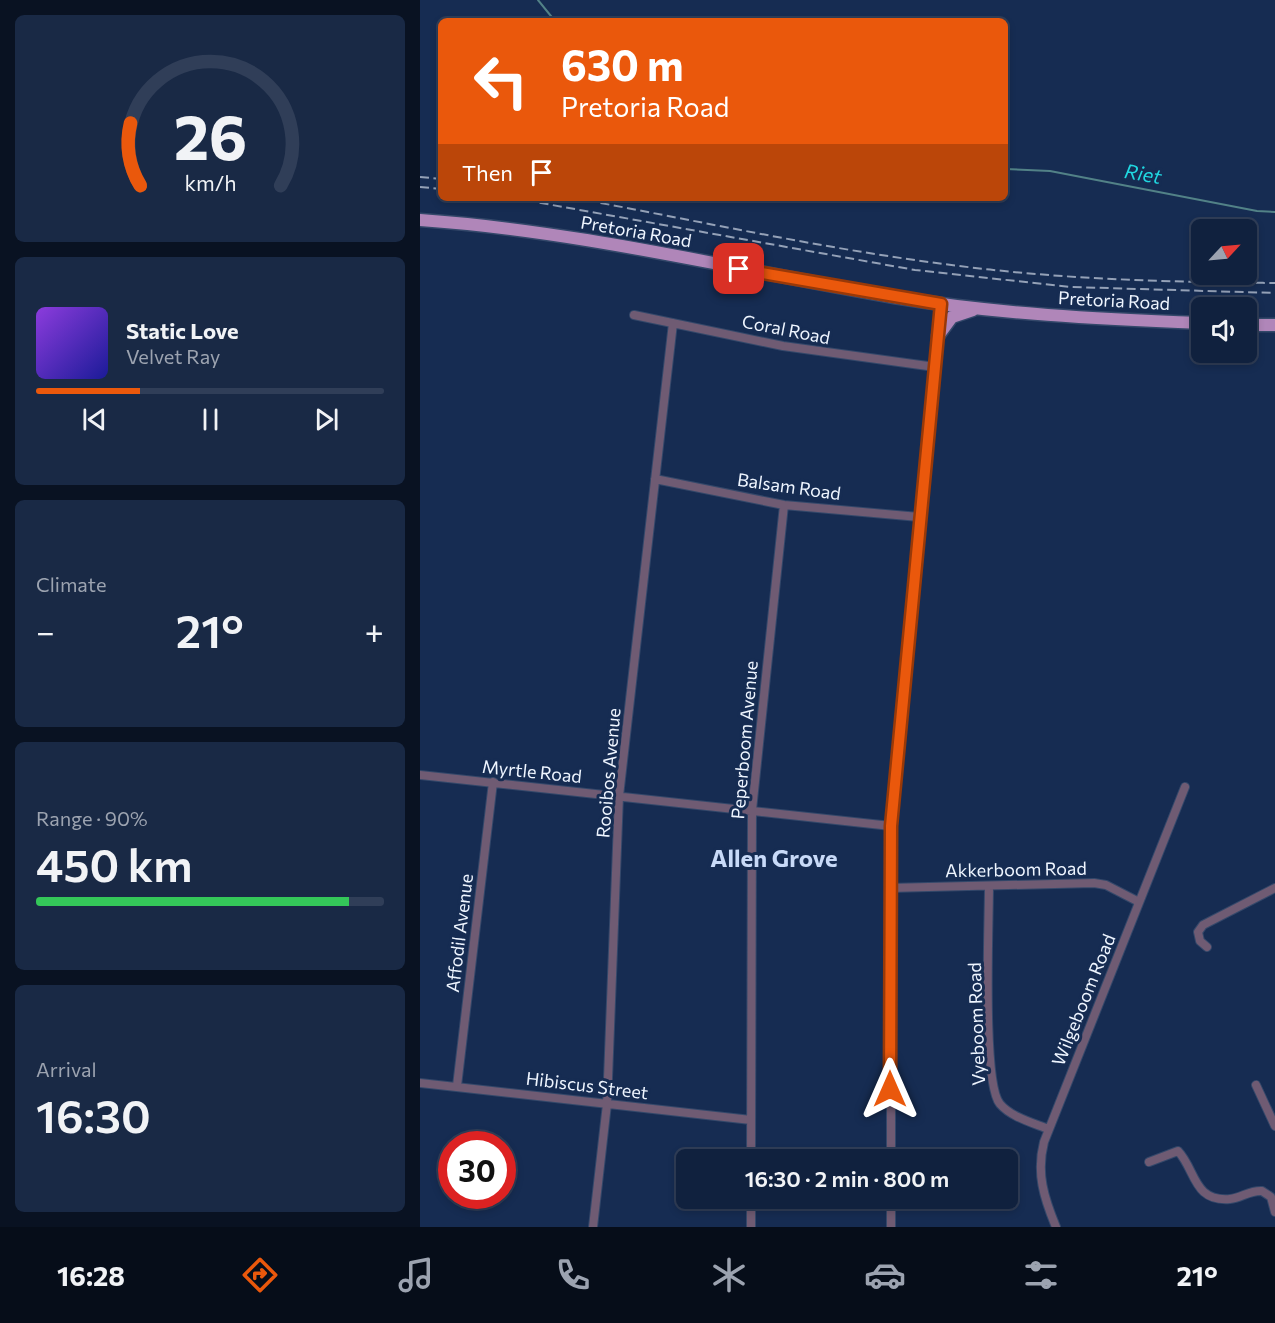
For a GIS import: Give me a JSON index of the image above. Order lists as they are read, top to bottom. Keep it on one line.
{"streets":{"main road":["Pretoria Road"],"street":["Coral Road","Balsam Road","Peperboom Avenue","Myrtle Road","Rooibos Avenue","Akkerboom Road","Affodil Avenue","Wilgeboom Road","Vyeboom Road","Hibiscus Street"]},"crossings":[["Coral Road","Rooibos Avenue"],["Balsam Road","Peperboom Avenue"],["Balsam Road","Rooibos Avenue"],["Peperboom Avenue","Myrtle Road"],["Peperboom Avenue","Hibiscus Street"],["Myrtle Road","Rooibos Avenue"],["Myrtle Road","Affodil Avenue"],["Rooibos Avenue","Hibiscus Street"],["Akkerboom Road","Wilgeboom Road"],["Akkerboom Road","Vyeboom Road"],["Affodil Avenue","Hibiscus Street"],["Wilgeboom Road","Vyeboom Road"]],"districts":["Allen Grove"],"water":["Riet"],"north":"top right","page":{"turn":["630 m","Pretoria Road"],"then":"Then","song":["Static Love","Velvet Ray"],"tile":["Climate",["Range · 90%","450 km"],["Arrival","16:30"]],"heat":["−","21°","+"],"limit":"30","trip":"16:30 · 2 min · 800 m","tabs":["16:28","21°"],"gauge":["26","km/h"]}}
